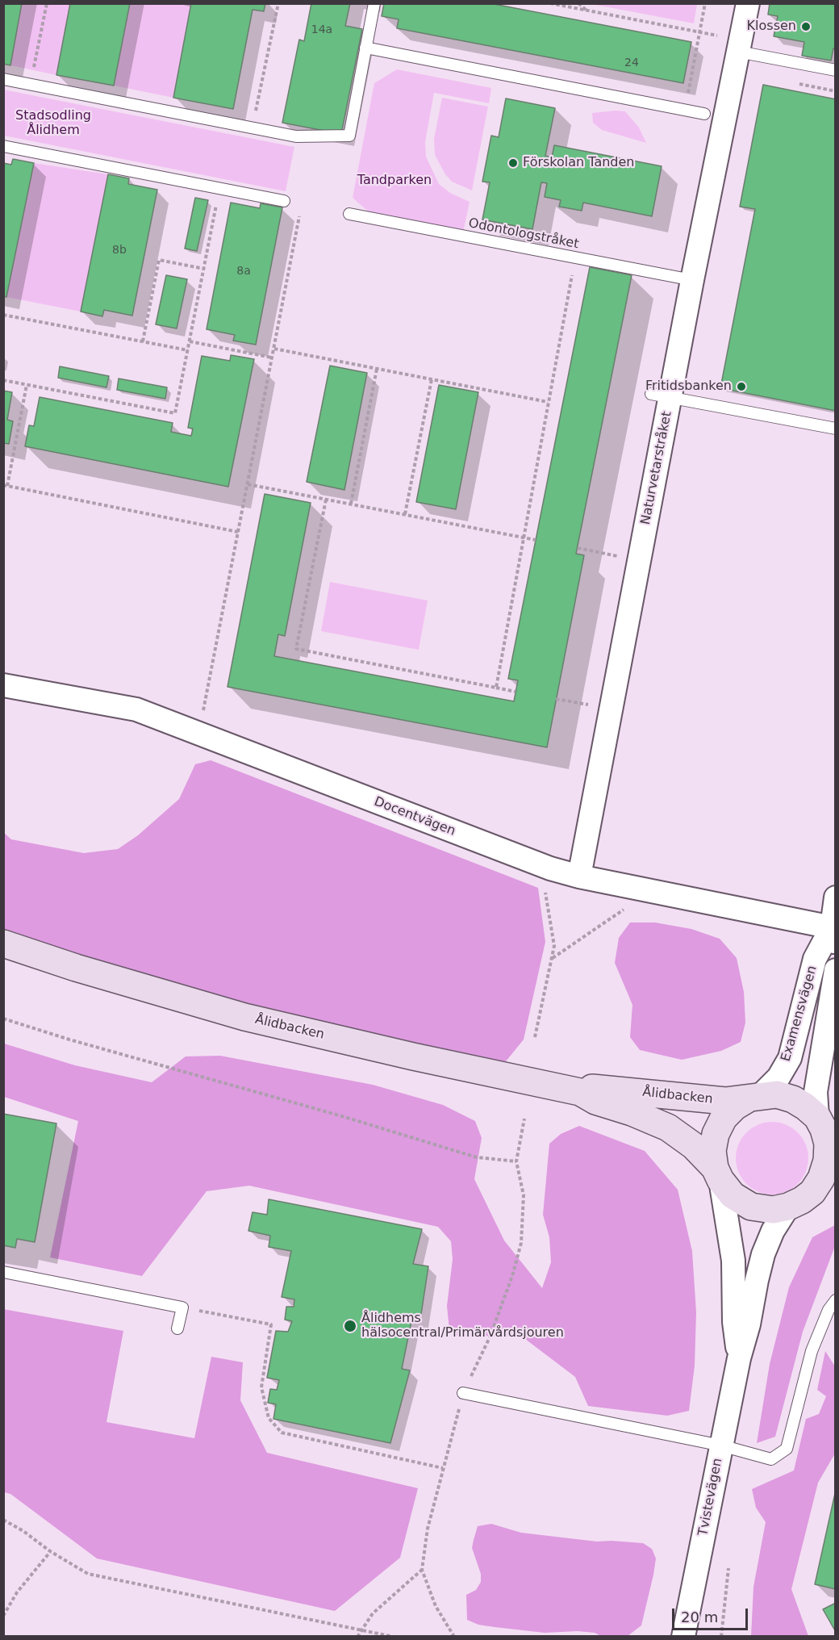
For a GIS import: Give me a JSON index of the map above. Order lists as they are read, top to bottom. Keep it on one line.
{"streets":{"main road":["Ålidbacken"],"street":["Naturvetarstråket","Docentvägen","Examensvägen","Tvistevägen"],"lane":["Odontologstråket"]},"crossings":[["Odontologstråket","Naturvetarstråket"],["Naturvetarstråket","Docentvägen"],["Docentvägen","Examensvägen"],["Examensvägen","Ålidbacken"],["Examensvägen","Tvistevägen"],["Ålidbacken","Tvistevägen"]],"parks":["Stadsodling Ålidhem","Tandparken"],"places":["Klossen","Förskolan Tanden","Fritidsbanken","Ålidhems hälsocentral/Primärvårdsjouren"],"house_numbers":["14a","24","8b","8a"],"scale_bar":"20 m"}
